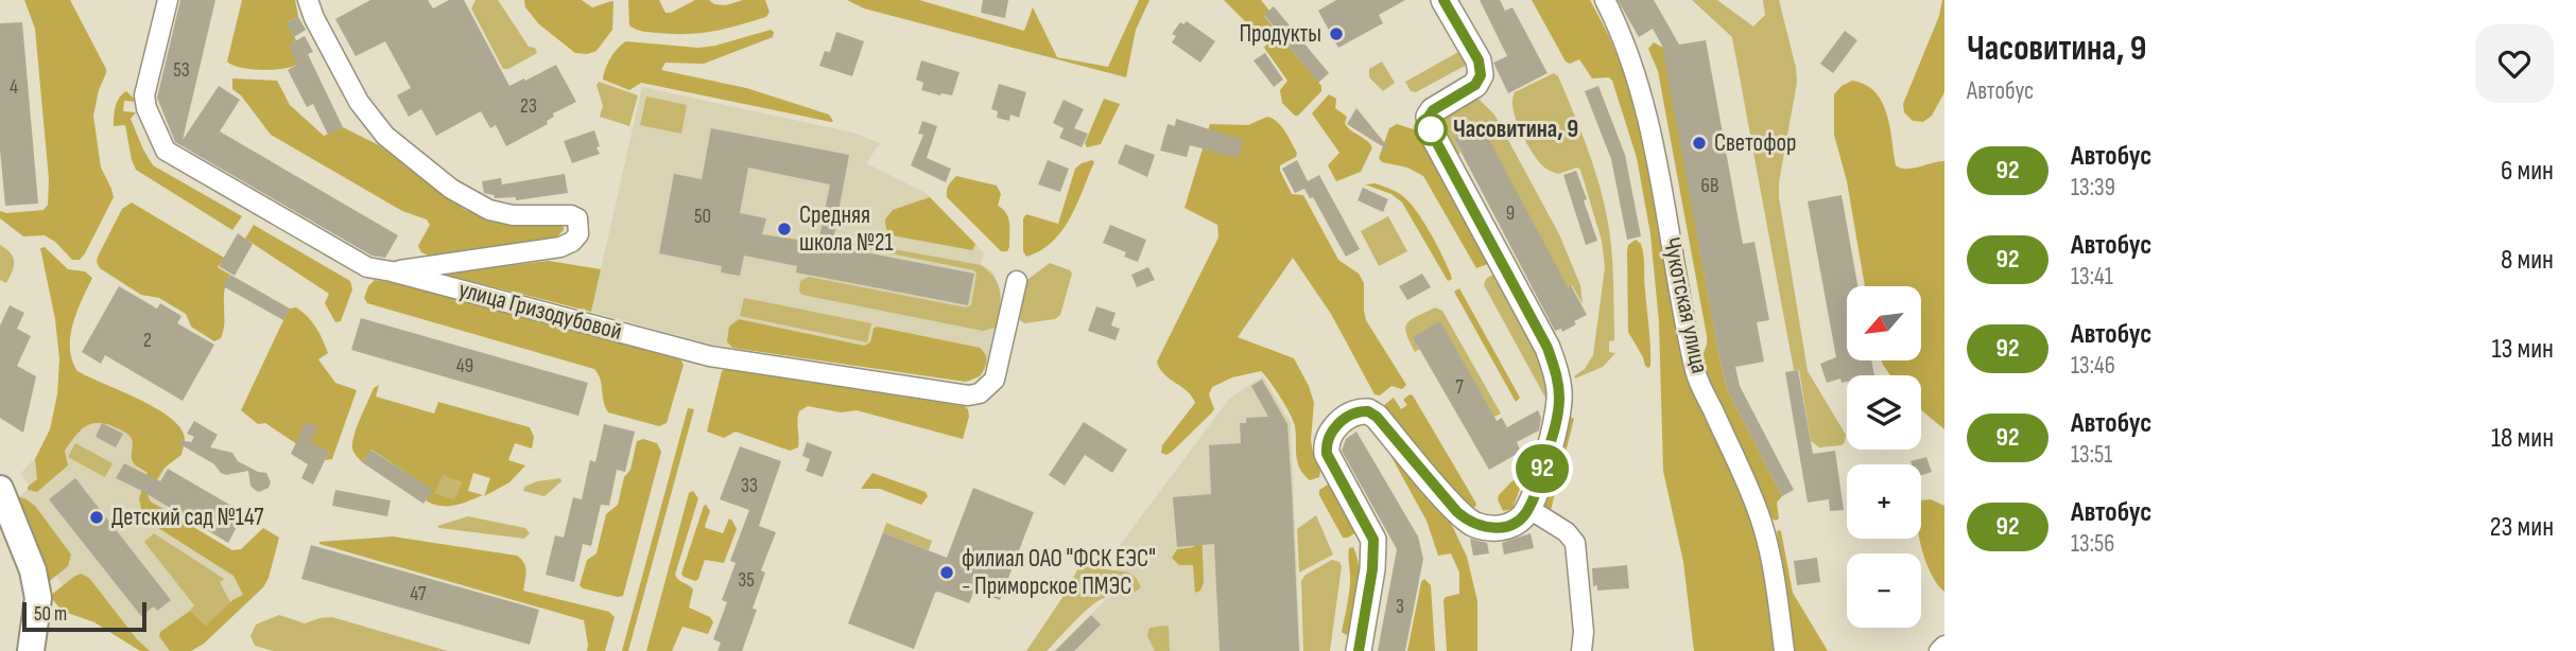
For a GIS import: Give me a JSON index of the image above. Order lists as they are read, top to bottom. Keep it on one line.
{"streets":{"street":["Чукотская улица","улица Гризодубовой"]},"places":["Продукты","Часовитина, 9","Светофор","Средняя школа №21","Детский сад №147","филиал ОАО \"ФСК ЕЭС\" - Приморское ПМЭС"],"lines":["bus line 92"],"house_numbers":["53","4","23","6В","9","50","2","49","7","33","35","47","3"],"scale_bar":"50 m","north":"bottom left","page":{"on_map":"92","heading":["Часовитина, 9","Автобус"],"list":[{"mark":"92","name":"Автобус","note":"13:39","value":"6 мин"},{"mark":"92","name":"Автобус","note":"13:41","value":"8 мин"},{"mark":"92","name":"Автобус","note":"13:46","value":"13 мин"},{"mark":"92","name":"Автобус","note":"13:51","value":"18 мин"},{"mark":"92","name":"Автобус","note":"13:56","value":"23 мин"}],"map_buttons":["+","−"],"scale":"50 m"}}
